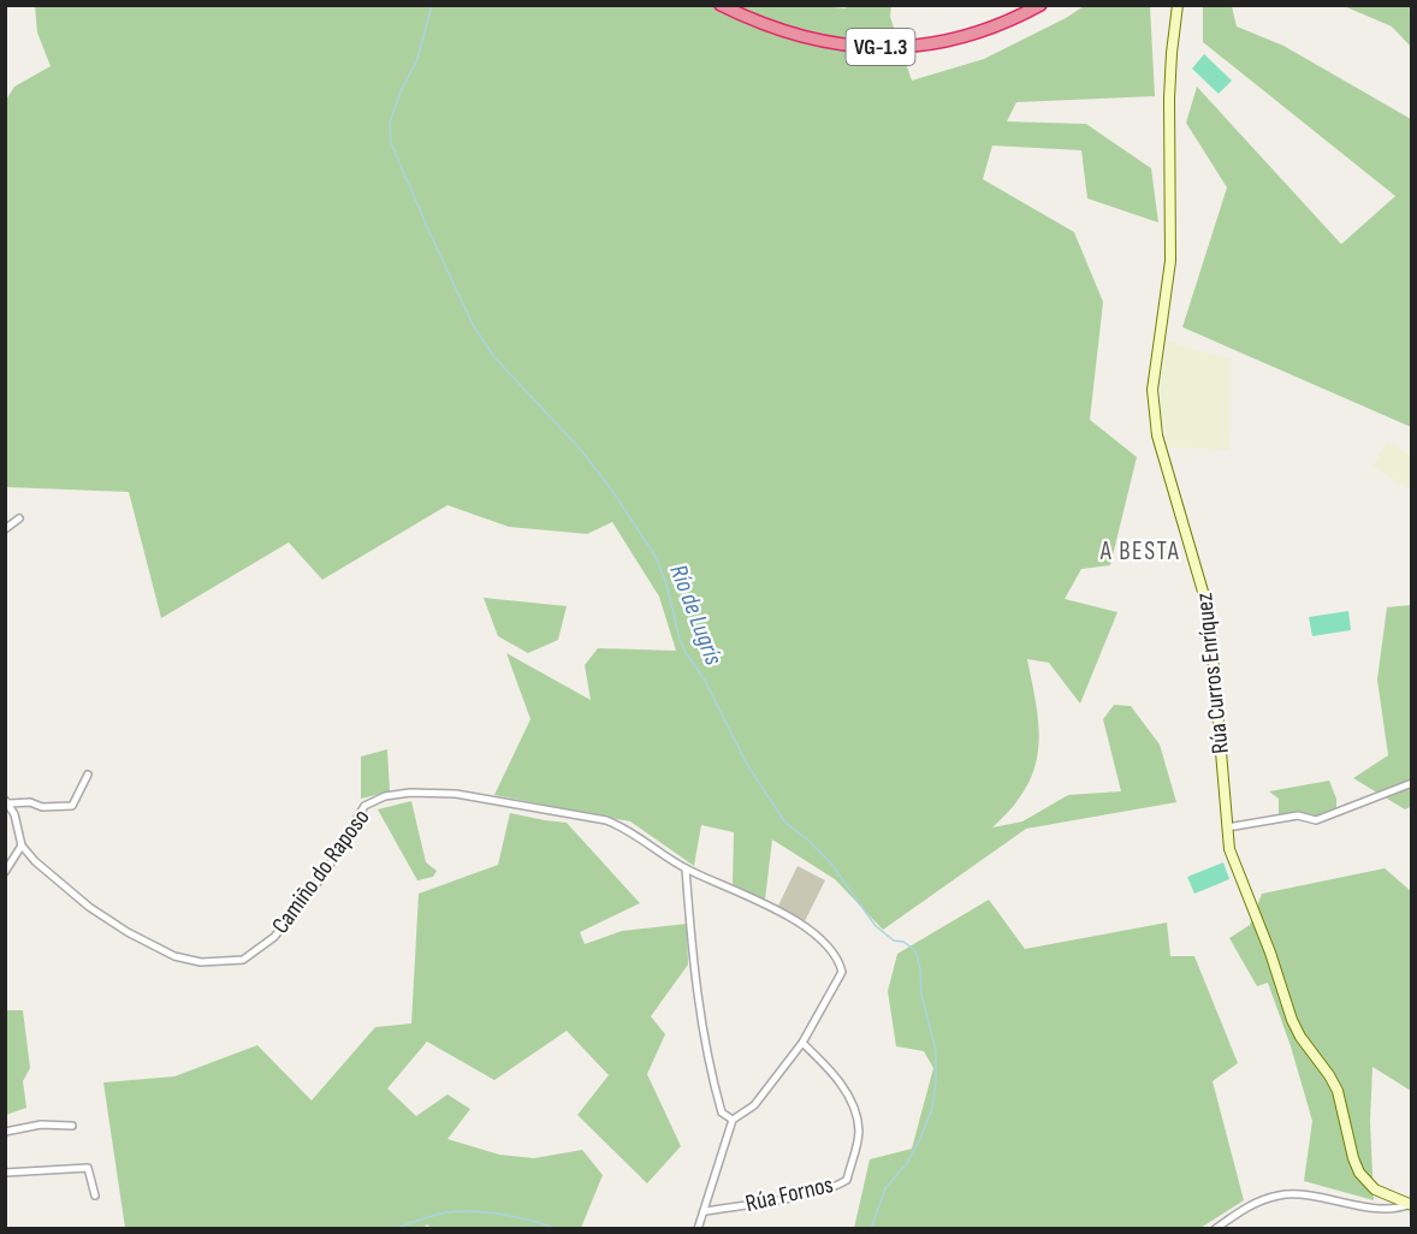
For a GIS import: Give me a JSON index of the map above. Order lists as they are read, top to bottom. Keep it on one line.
{"streets":{"highway":["VG-1.3"],"street":["Rúa Curros Enríquez","Camiño do Raposo","Rúa Fornos"]},"districts":["A BESTA"],"water":["Río de Lugrís"]}
